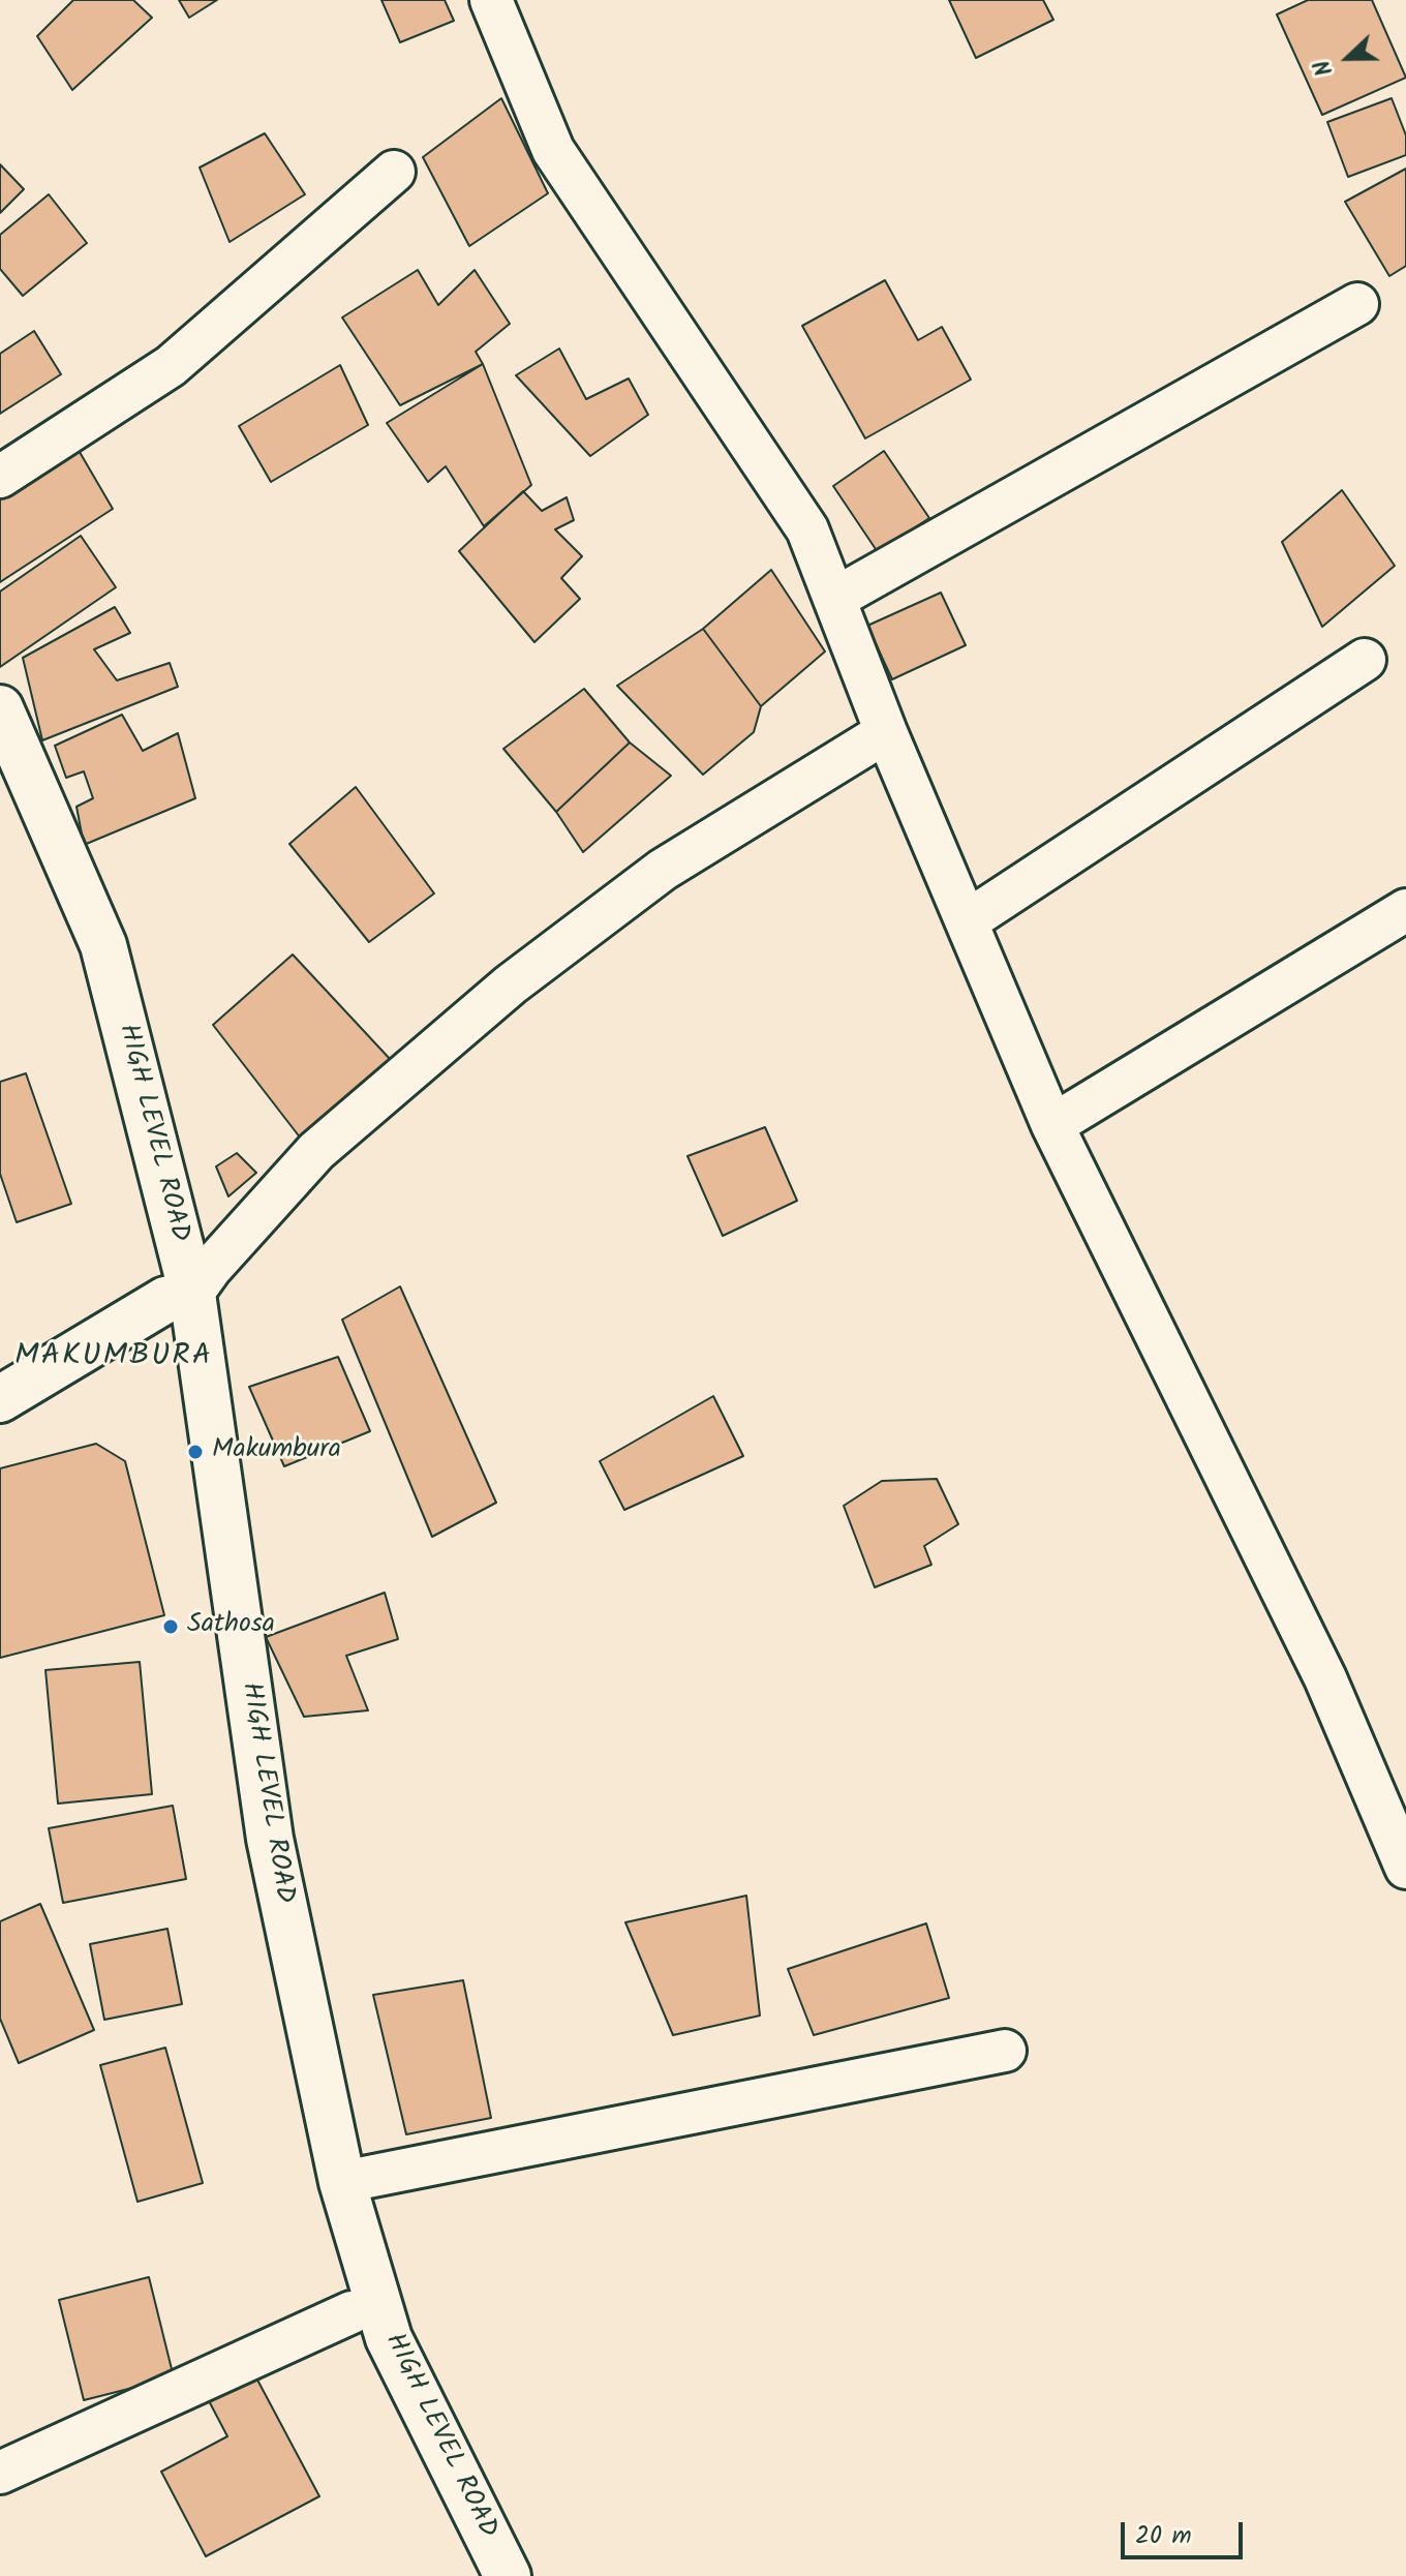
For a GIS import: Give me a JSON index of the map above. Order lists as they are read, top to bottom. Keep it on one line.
{"streets":{"main road":["HIGH LEVEL ROAD"]},"districts":["MAKUMBURA"],"places":["Makumbura","Sathosa"],"scale_bar":"20 m","north":"left"}
